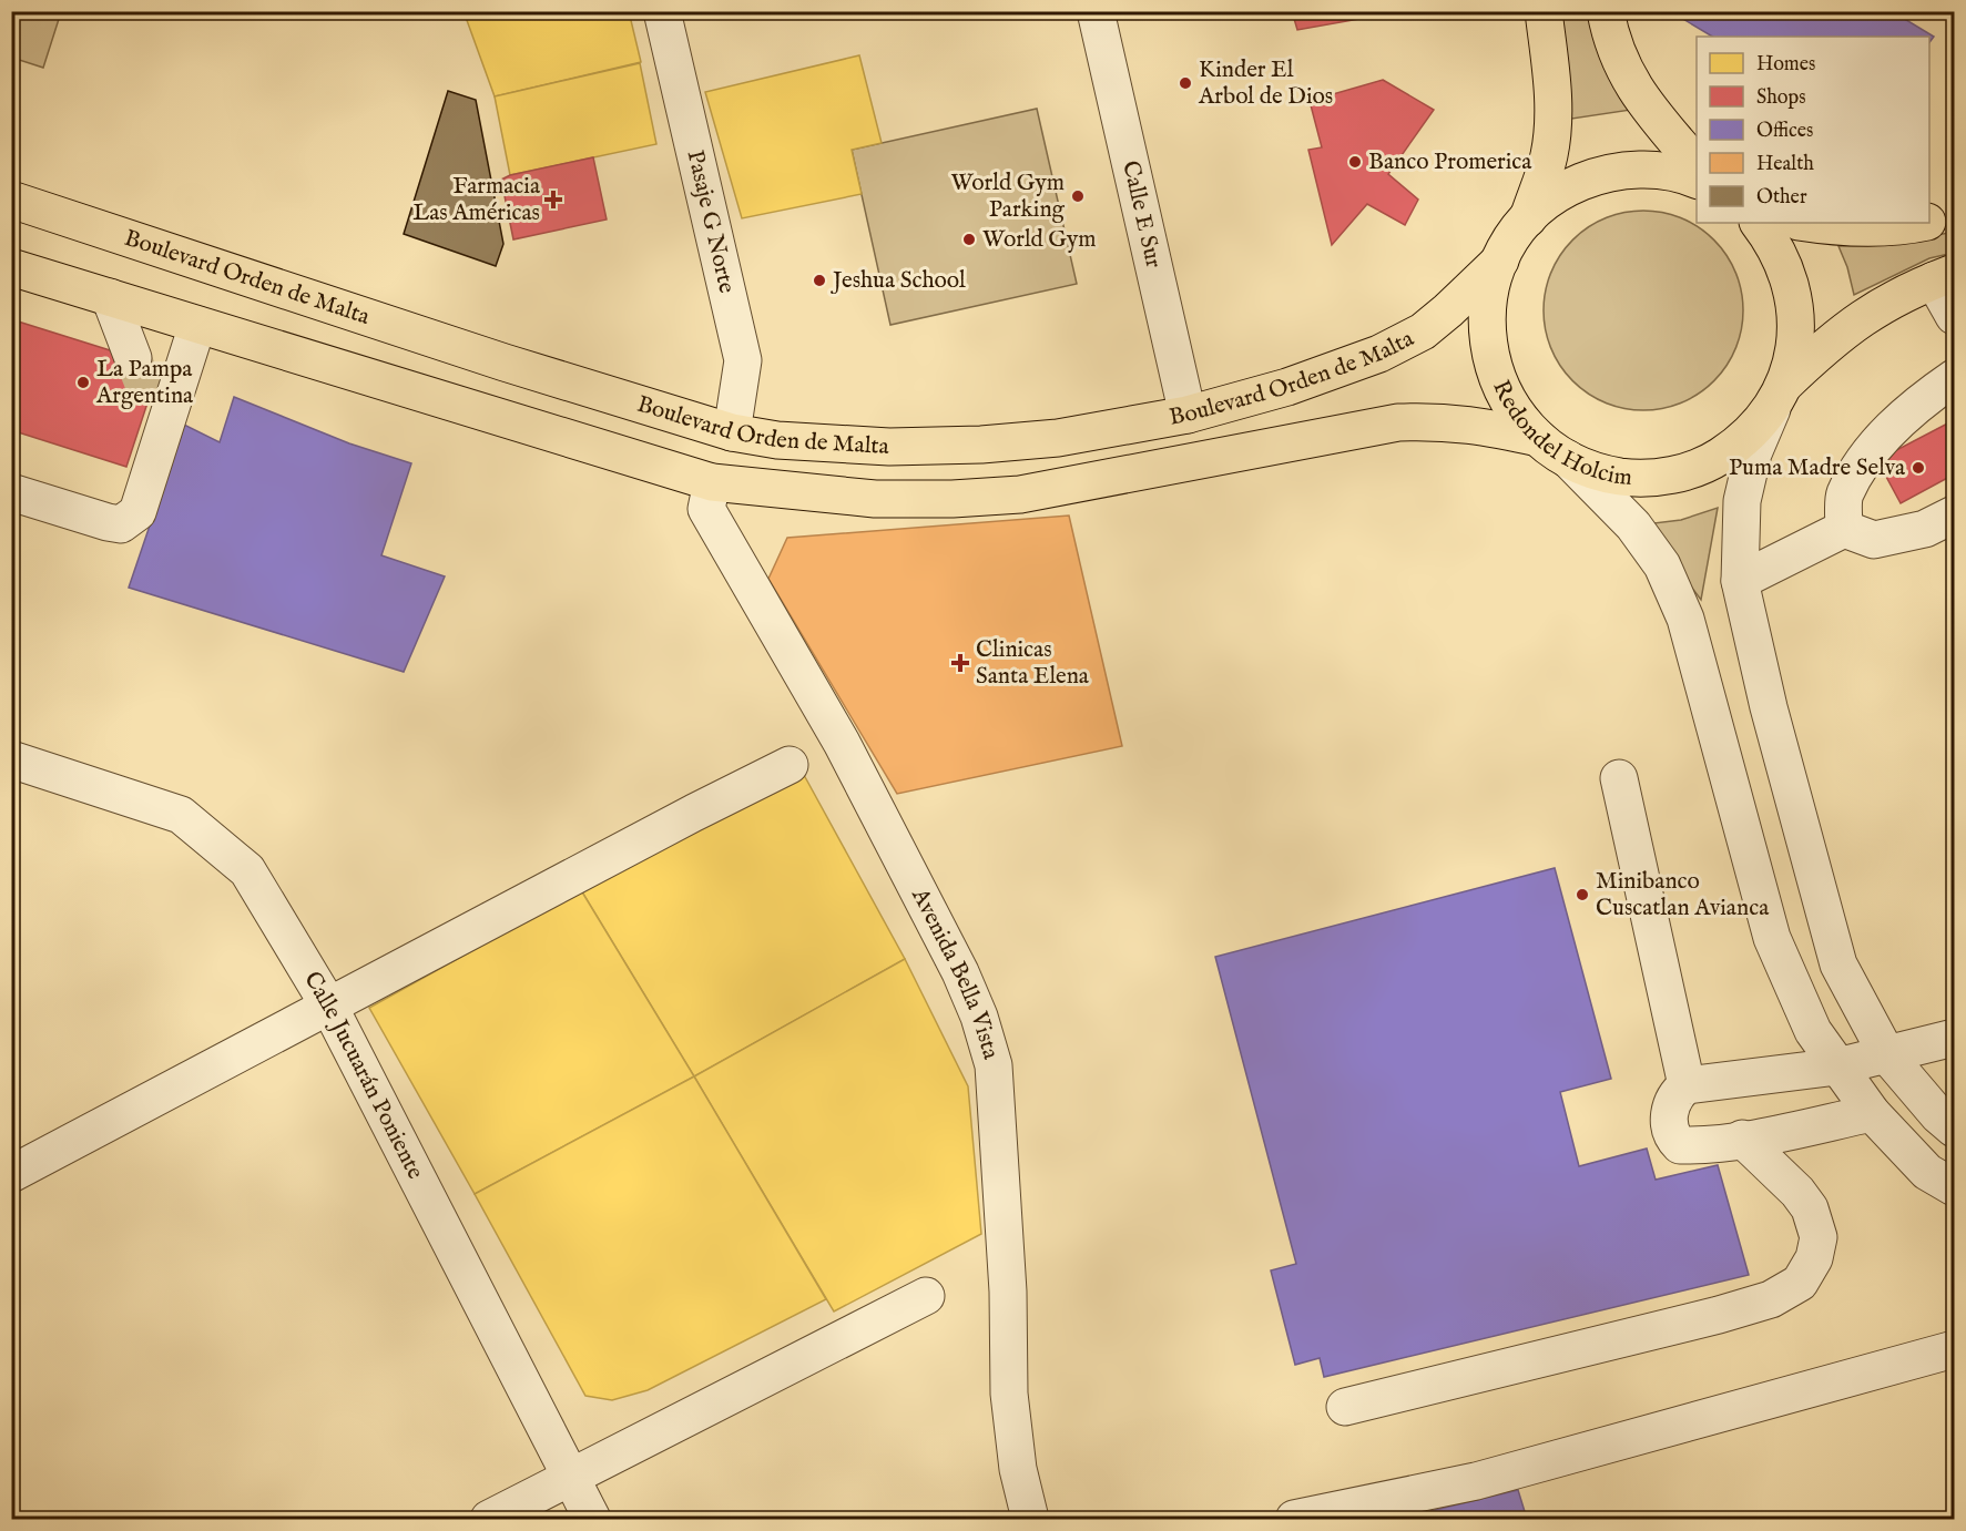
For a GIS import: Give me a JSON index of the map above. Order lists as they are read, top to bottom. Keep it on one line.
{"streets":{"main road":["Boulevard Orden de Malta","Redondel Holcim"],"street":["Calle E Sur","Pasaje G Norte","Avenida Bella Vista","Calle Jucuarán Poniente"]},"crossings":[["Calle E Sur","Boulevard Orden de Malta"],["Pasaje G Norte","Boulevard Orden de Malta"],["Boulevard Orden de Malta","Redondel Holcim"],["Boulevard Orden de Malta","Avenida Bella Vista"]],"places":{"other":["Kinder El Arbol de Dios","Banco Promerica","World Gym Parking","World Gym","Jeshua School","La Pampa Argentina","Puma Madre Selva","Minibanco Cuscatlan Avianca"],"health":["Farmacia Las Américas","Clinicas Santa Elena"]},"legend":["Homes","Shops","Offices","Health","Other"]}
